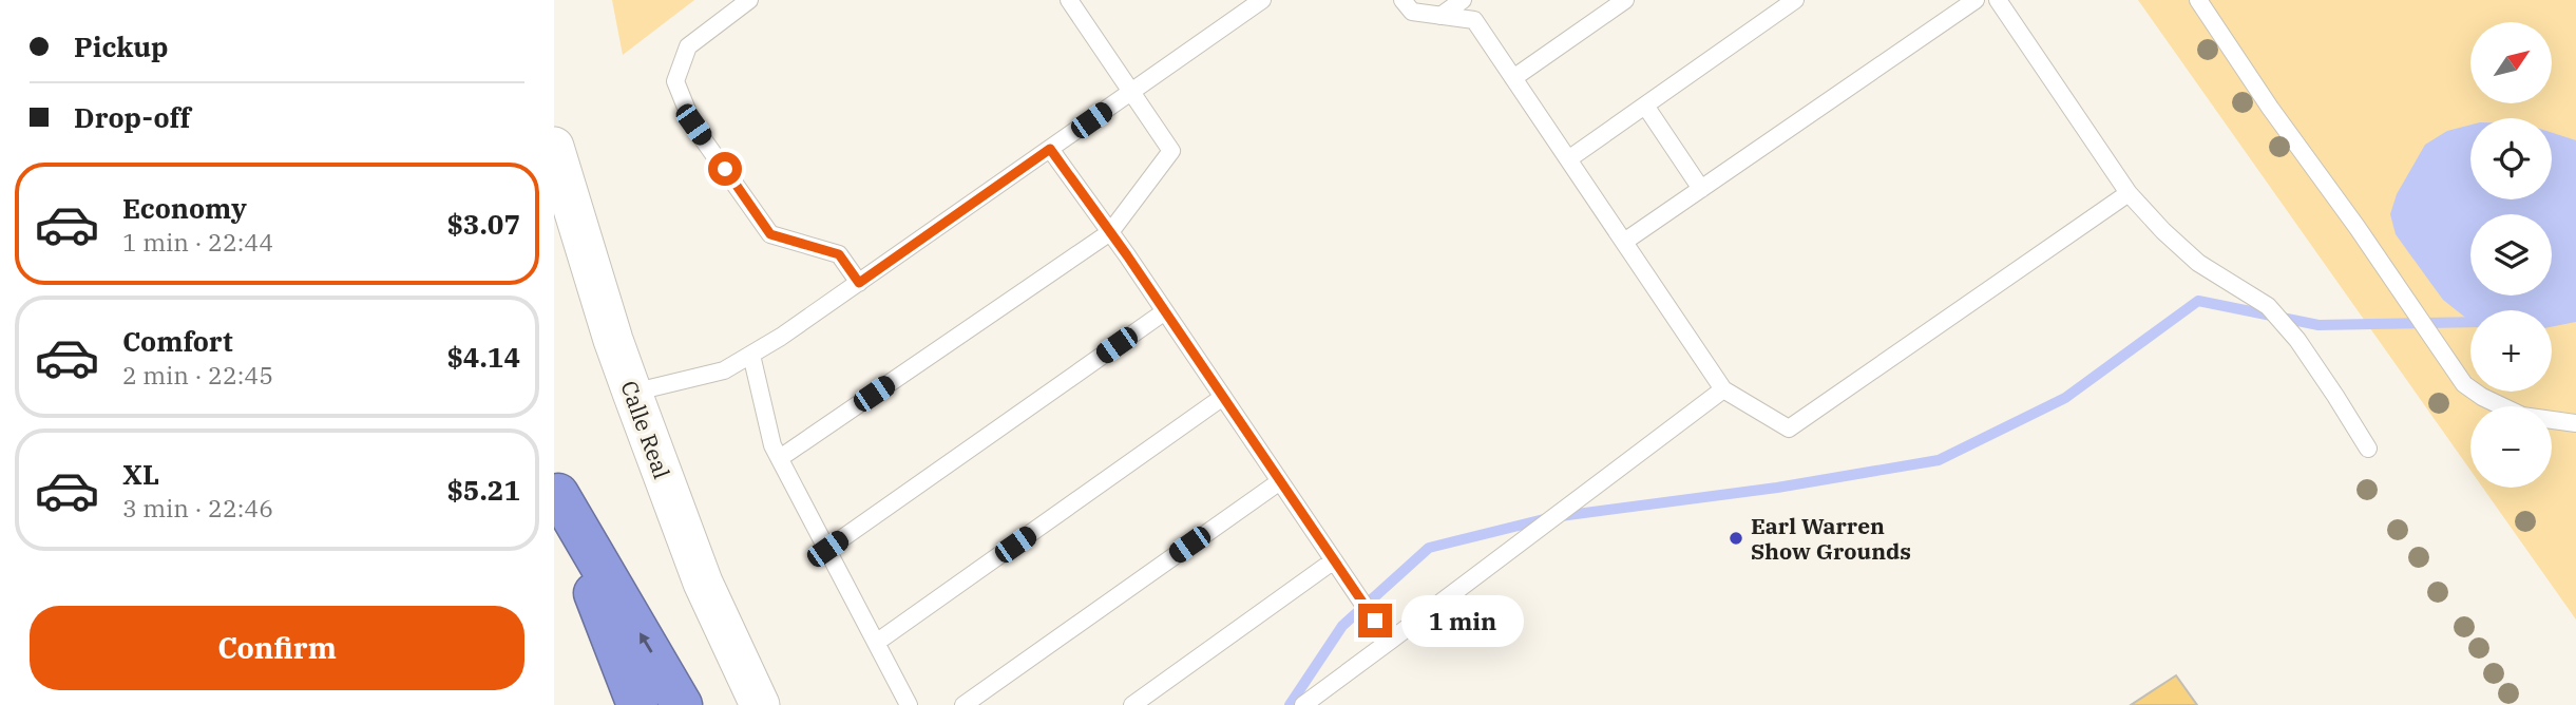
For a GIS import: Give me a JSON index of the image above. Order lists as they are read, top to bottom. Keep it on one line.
{"streets":{"street":["Calle Real"]},"places":["Earl Warren Show Grounds"],"north":"top right","page":{"banner":["Pickup","Drop-off"],"map_buttons":["+","−"],"list":[{"name":"Economy","note":"1 min · 22:44","value":"$3.07"},{"name":"Comfort","note":"2 min · 22:45","value":"$4.14"},{"name":"XL","note":"3 min · 22:46","value":"$5.21"}],"buttons":"Confirm","bubble":"1 min"}}
